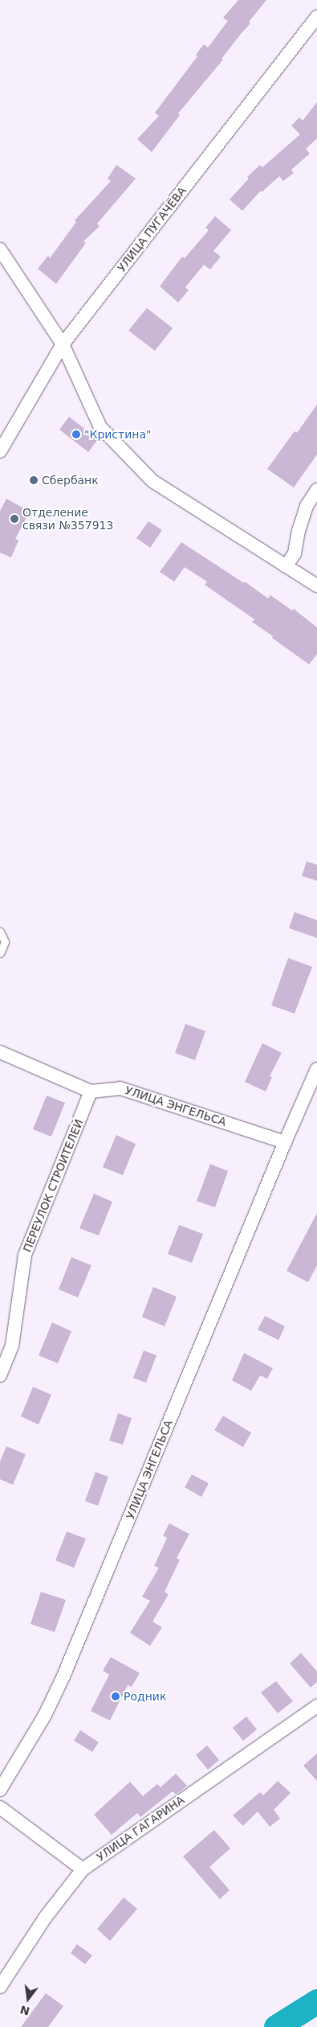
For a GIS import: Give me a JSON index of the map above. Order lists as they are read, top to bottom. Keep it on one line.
{"streets":{"street":["УЛИЦА ПУГАЧЁВА","УЛИЦА ЭНГЕЛЬСА","ПЕРЕУЛОК СТРОИТЕЛЕЙ","УЛИЦА ГАГАРИНА"]},"crossings":[["УЛИЦА ЭНГЕЛЬСА","ПЕРЕУЛОК СТРОИТЕЛЕЙ"]],"places":["\"Кристина\"","Сбербанк","Отделение связи №357913","Родник"],"north":"bottom"}
